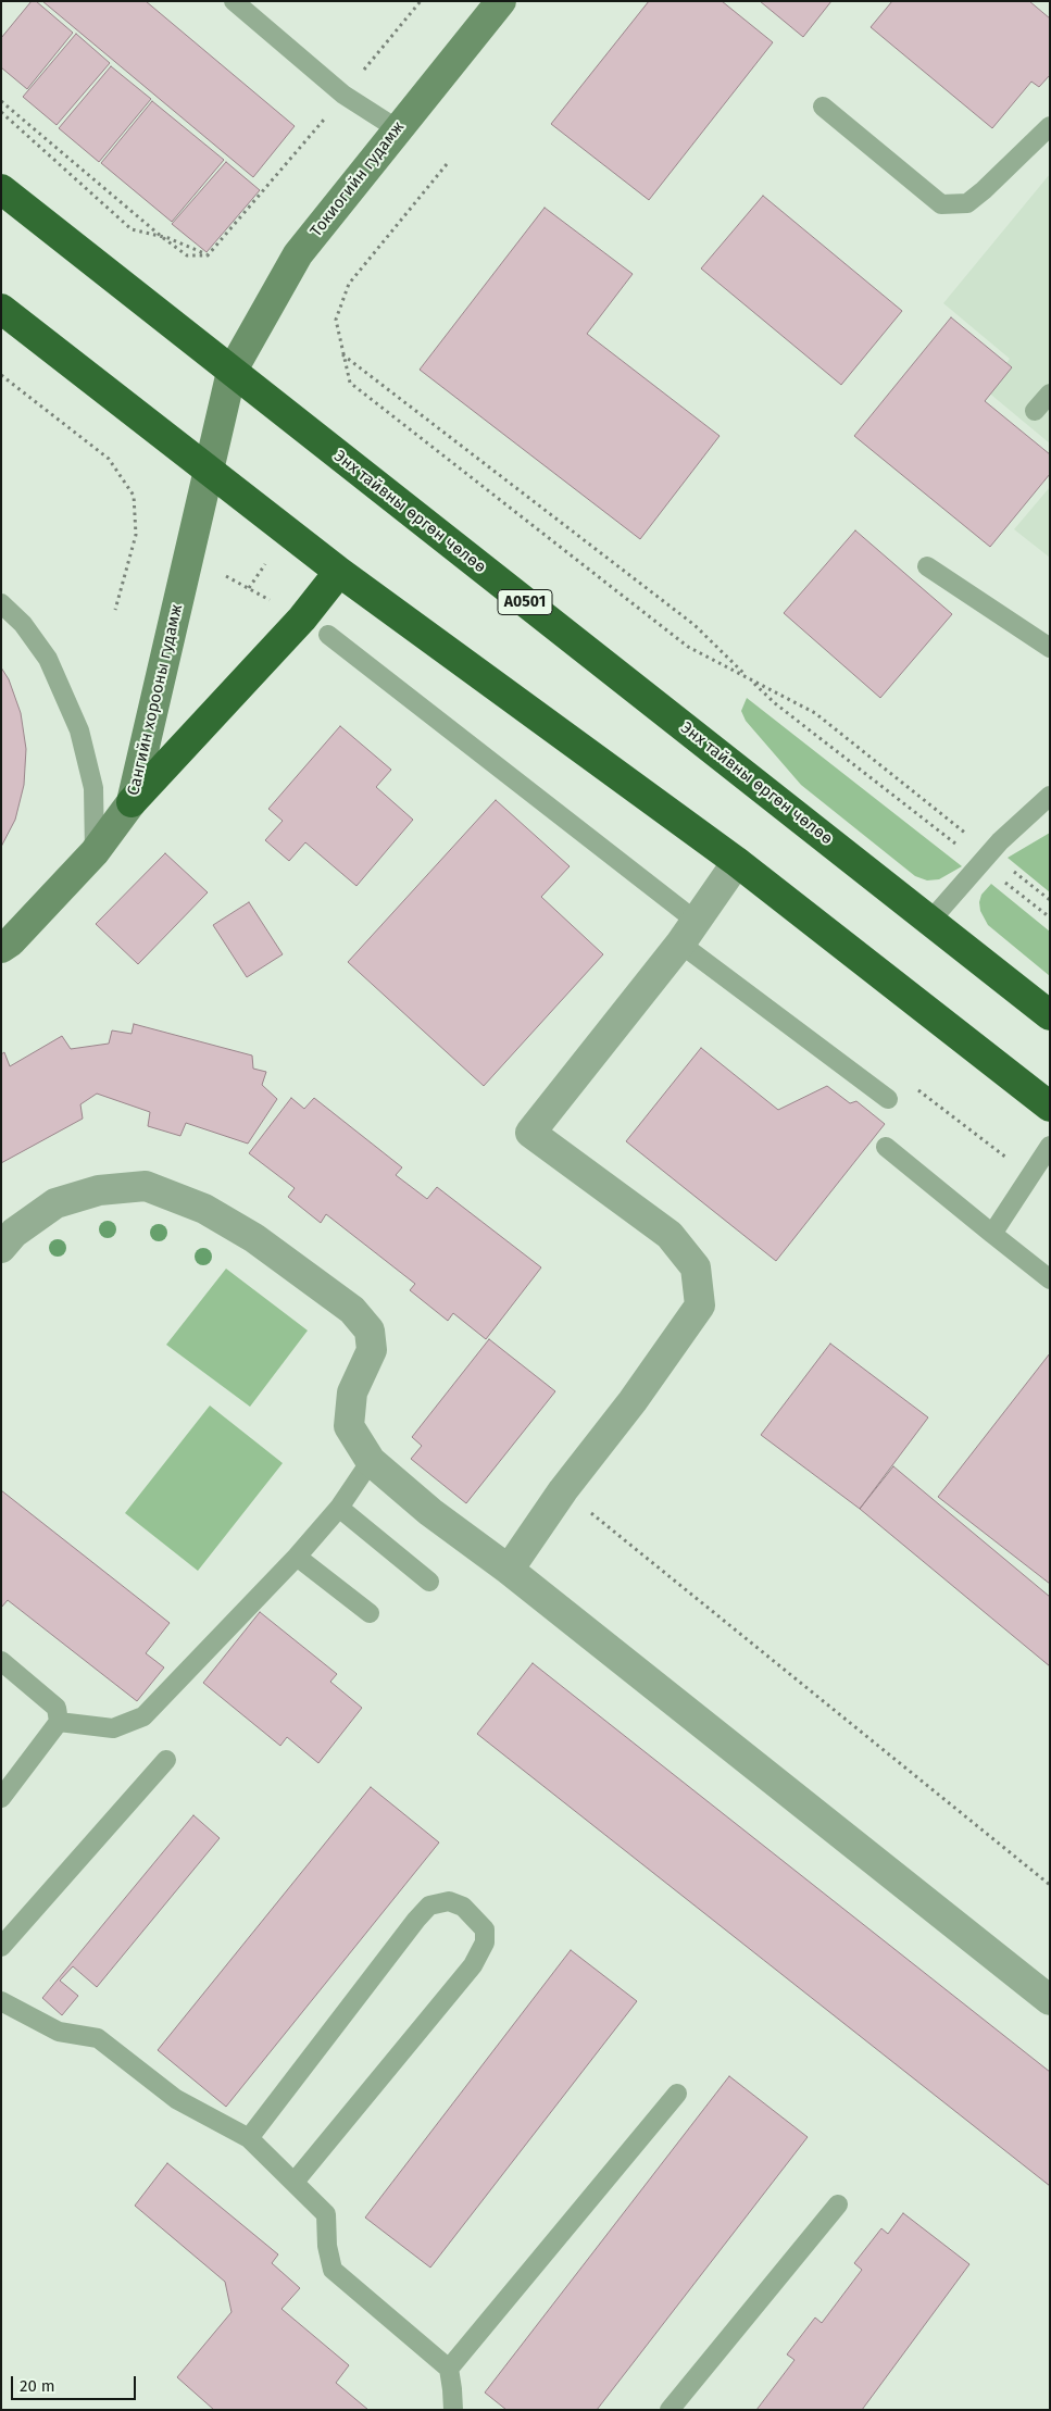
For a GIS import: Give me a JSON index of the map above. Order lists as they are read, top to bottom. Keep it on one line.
{"streets":{"highway":["Энх тайвны өргөн чөлөө","A0501"],"main road":["Токиогийн гудамж","Сангийн хорооны гудамж"]},"crossings":[["Токиогийн гудамж","Энх тайвны өргөн чөлөө"],["Токиогийн гудамж","Сангийн хорооны гудамж"]],"scale_bar":"20 m"}
